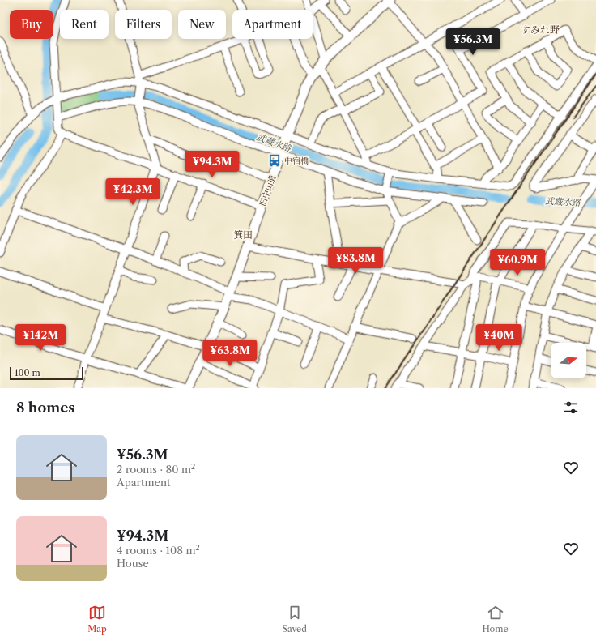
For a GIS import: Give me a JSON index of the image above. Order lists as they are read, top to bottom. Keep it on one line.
{"streets":{"main road":["旧中山道"]},"districts":["すみれ野","箕田"],"water":["武蔵水路"],"places":{"bus stop":["中宿橋"]},"scale_bar":"100 m","north":"right","page":{"chip":["Buy","Rent","Filters","New","Apartment"],"price":["¥56.3M","¥94.3M","¥42.3M","¥83.8M","¥60.9M","¥142M","¥40M","¥63.8M"],"scale":"100 m","heading":"8 homes","list":[{"name":"¥56.3M","note":"2 rooms · 80 m² · Apartment"},{"name":"¥94.3M","note":"4 rooms · 108 m² · House"}],"tabs":["Map","Saved","Home"]}}
